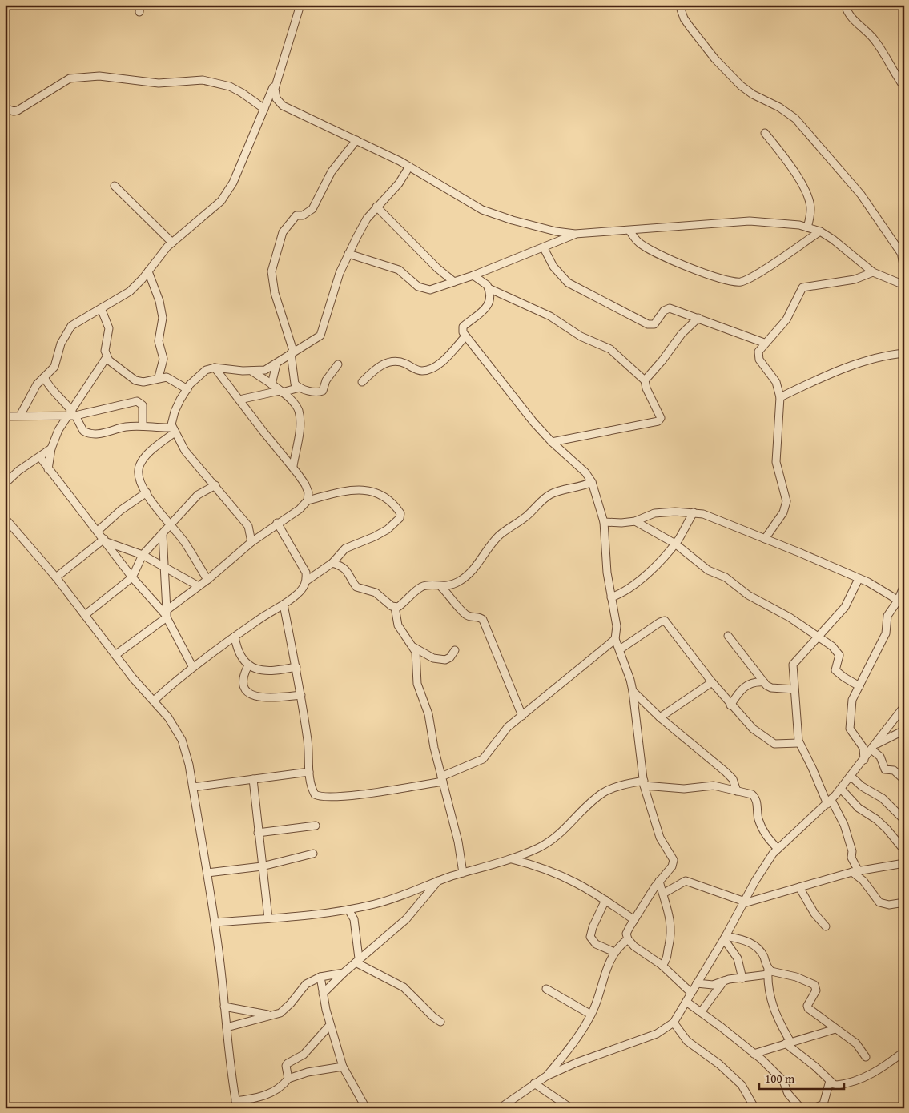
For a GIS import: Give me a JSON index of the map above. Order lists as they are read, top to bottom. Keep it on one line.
{"scale_bar":"100 m"}
